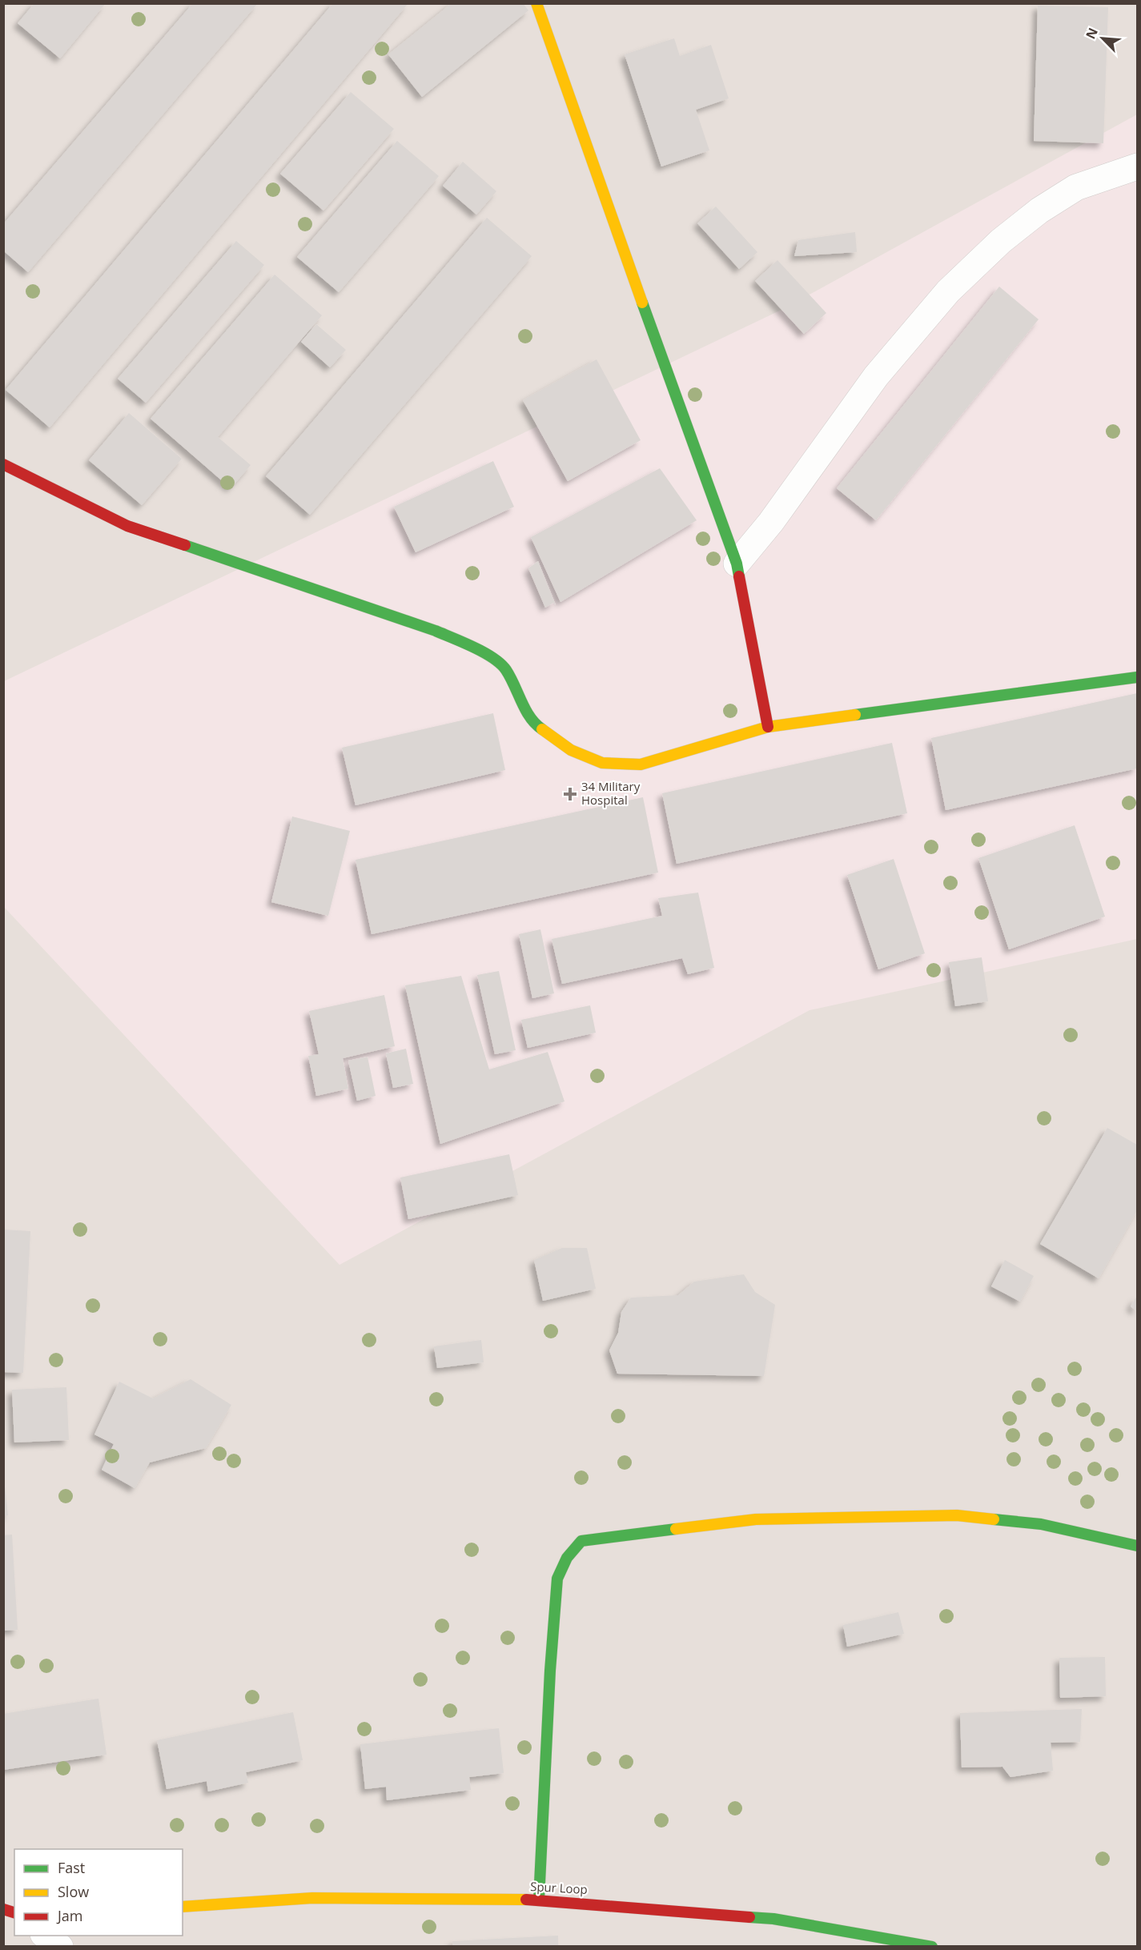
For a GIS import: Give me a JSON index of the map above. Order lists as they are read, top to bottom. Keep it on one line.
{"streets":{"street":["Spur Loop"]},"places":{"health":["34 Military Hospital"]},"legend":["Fast","Slow","Jam"],"north":"top left"}
